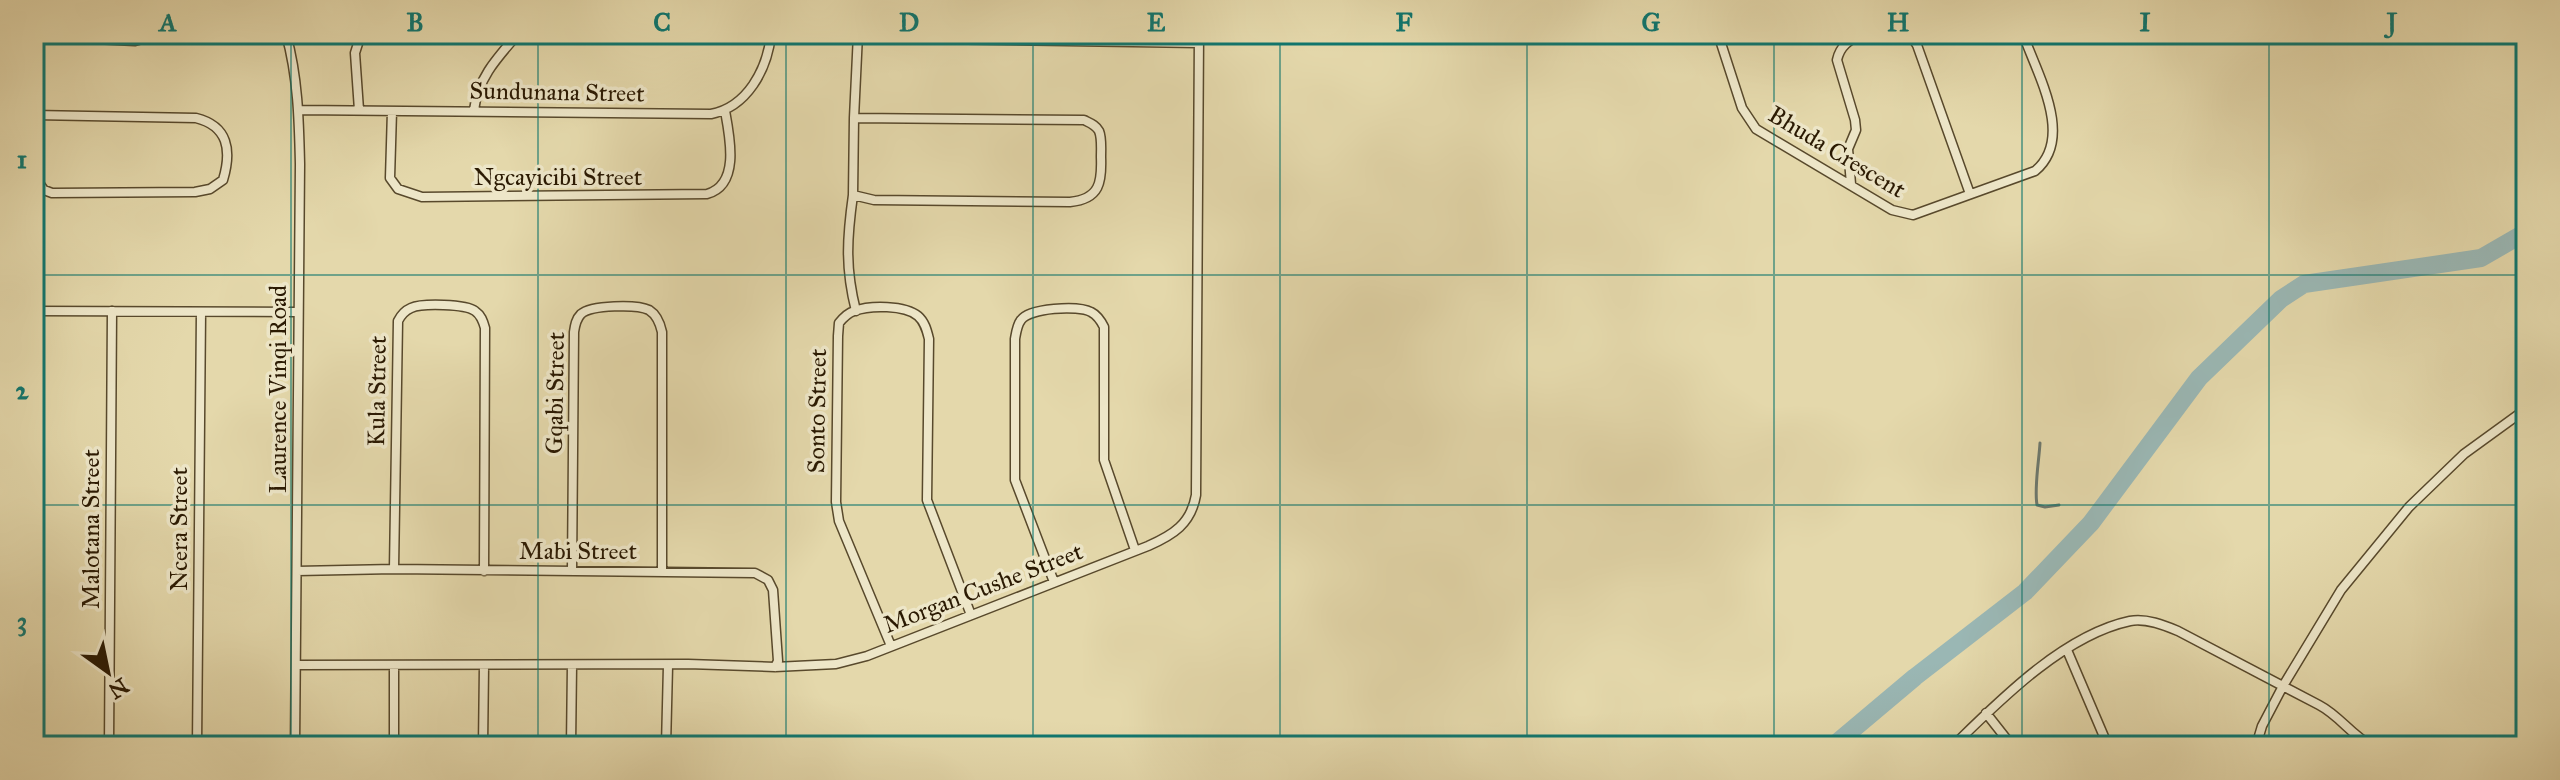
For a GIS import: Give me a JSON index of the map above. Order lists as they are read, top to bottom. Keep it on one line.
{"streets":{"street":["Sundunana Street","Bhuda Crescent","Ngcayicibi Street","Laurence Vinqi Road","Kula Street","Gqabi Street","Sonto Street","Malotana Street","Ncera Street","Mabi Street","Morgan Cushe Street"]},"crossings":[["Sundunana Street","Ngcayicibi Street"],["Sundunana Street","Laurence Vinqi Road"],["Laurence Vinqi Road","Mabi Street"],["Laurence Vinqi Road","Morgan Cushe Street"],["Kula Street","Mabi Street"],["Gqabi Street","Mabi Street"],["Sonto Street","Morgan Cushe Street"],["Mabi Street","Morgan Cushe Street"]],"north":"bottom right","grid":{"columns":["A","B","C","D","E","F","G","H","I","J"],"rows":["1","2","3"]}}
